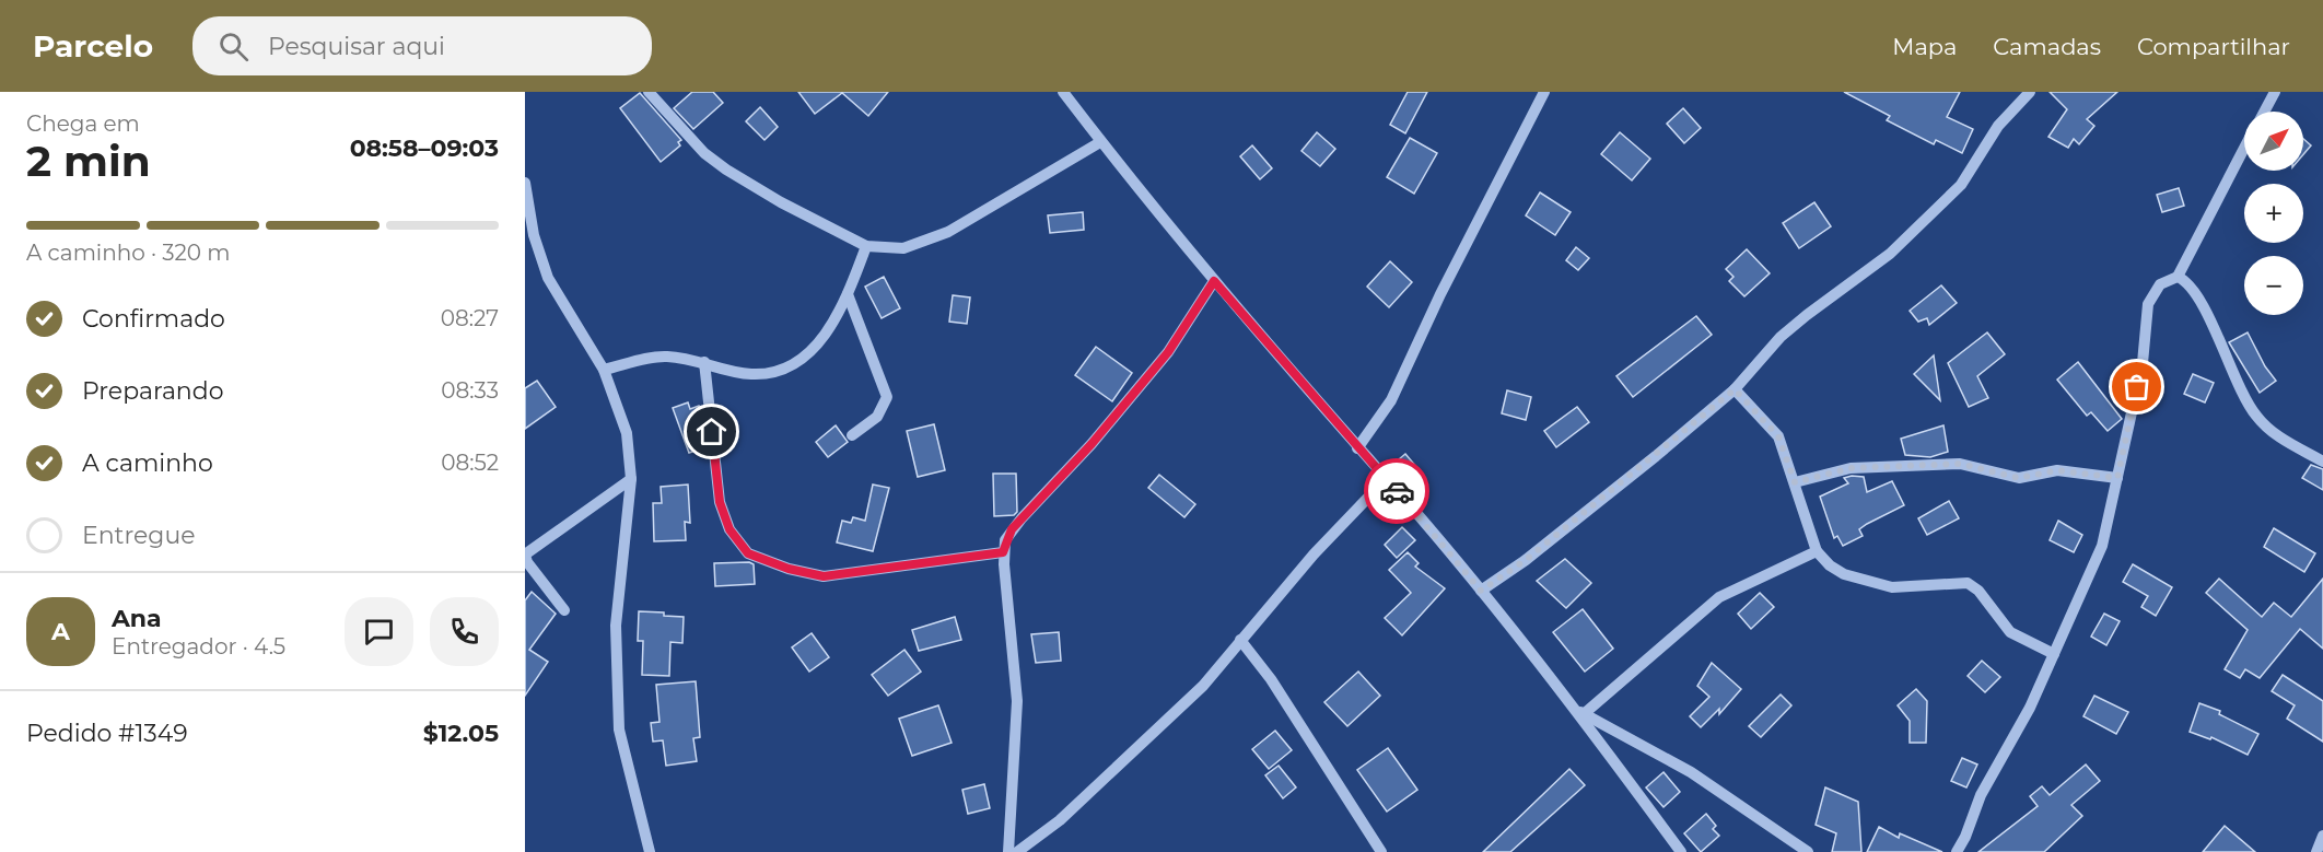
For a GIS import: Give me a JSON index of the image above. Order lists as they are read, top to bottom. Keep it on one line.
{"north":"top right","page":{"header":"Parcelo","search":"Pesquisar aqui","nav":["Mapa","Camadas","Compartilhar"],"heading":["2 min","Chega em","08:58–09:03"],"panel":["Ana","Entregador · 4.5","Pedido #1349","$12.05"],"map_buttons":["+","−"],"bar":"A caminho · 320 m","list":[["Confirmado","08:27"],["Preparando","08:33"],["A caminho","08:52"],"Entregue"],"round":"A"}}
